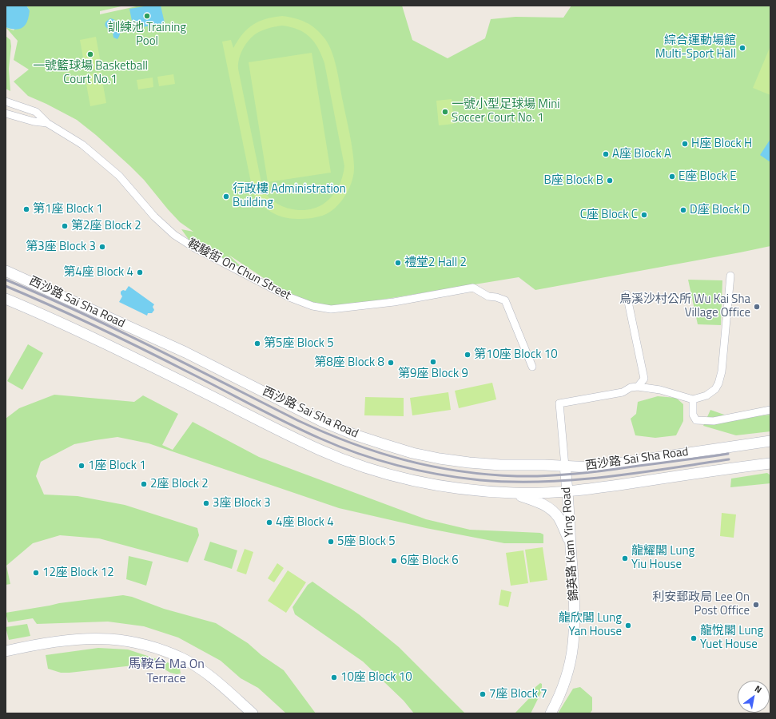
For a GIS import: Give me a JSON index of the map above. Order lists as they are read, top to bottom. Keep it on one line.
{"streets":{"main road":["西沙路 Sai Sha Road","錦英路 Kam Ying Road"],"street":["鞍駿街 On Chun Street"]},"crossings":[["西沙路 Sai Sha Road","錦英路 Kam Ying Road"]],"districts":["馬鞍台 Ma On Terrace"],"places":["訓練池 Training Pool","綜合運動場館 Multi-Sport Hall","一號籃球場 Basketball Court No.1","一號小型足球場 Mini Soccer Court No. 1","H座 Block H","A座 Block A","E座 Block E","B座 Block B","行政樓 Administration Building","第1座 Block 1","D座 Block D","C座 Block C","第2座 Block 2","第3座 Block 3","禮堂2 Hall 2","第4座 Block 4","烏溪沙村公所 Wu Kai Sha Village Office","第5座 Block 5","第10座 Block 10","第9座 Block 9","第8座 Block 8","1座 Block 1","2座 Block 2","3座 Block 3","4座 Block 4","5座 Block 5","龍耀閣 Lung Yiu House","6座 Block 6","12座 Block 12","利安郵政局 Lee On Post Office","龍欣閣 Lung Yan House","龍悅閣 Lung Yuet House","10座 Block 10","7座 Block 7"],"north":"top right"}
